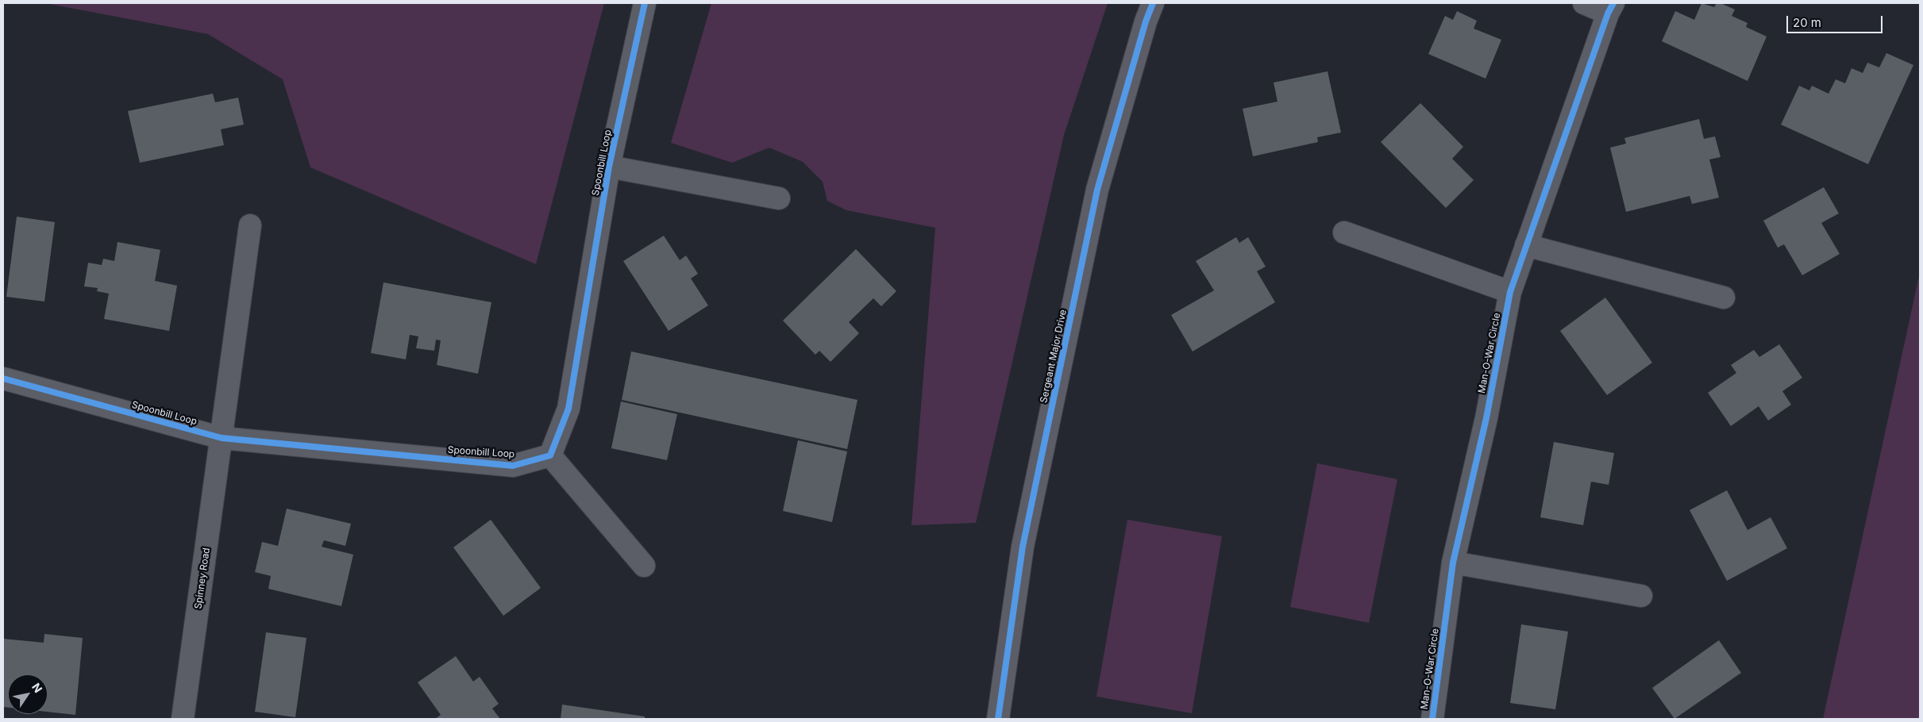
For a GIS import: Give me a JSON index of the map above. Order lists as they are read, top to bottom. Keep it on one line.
{"streets":{"street":["Spoonbill Loop","Man-O-War Circle","Sergeant Major Drive","Spinney Road"]},"crossings":[["Spoonbill Loop","Spinney Road"]],"scale_bar":"20 m","north":"top right"}
